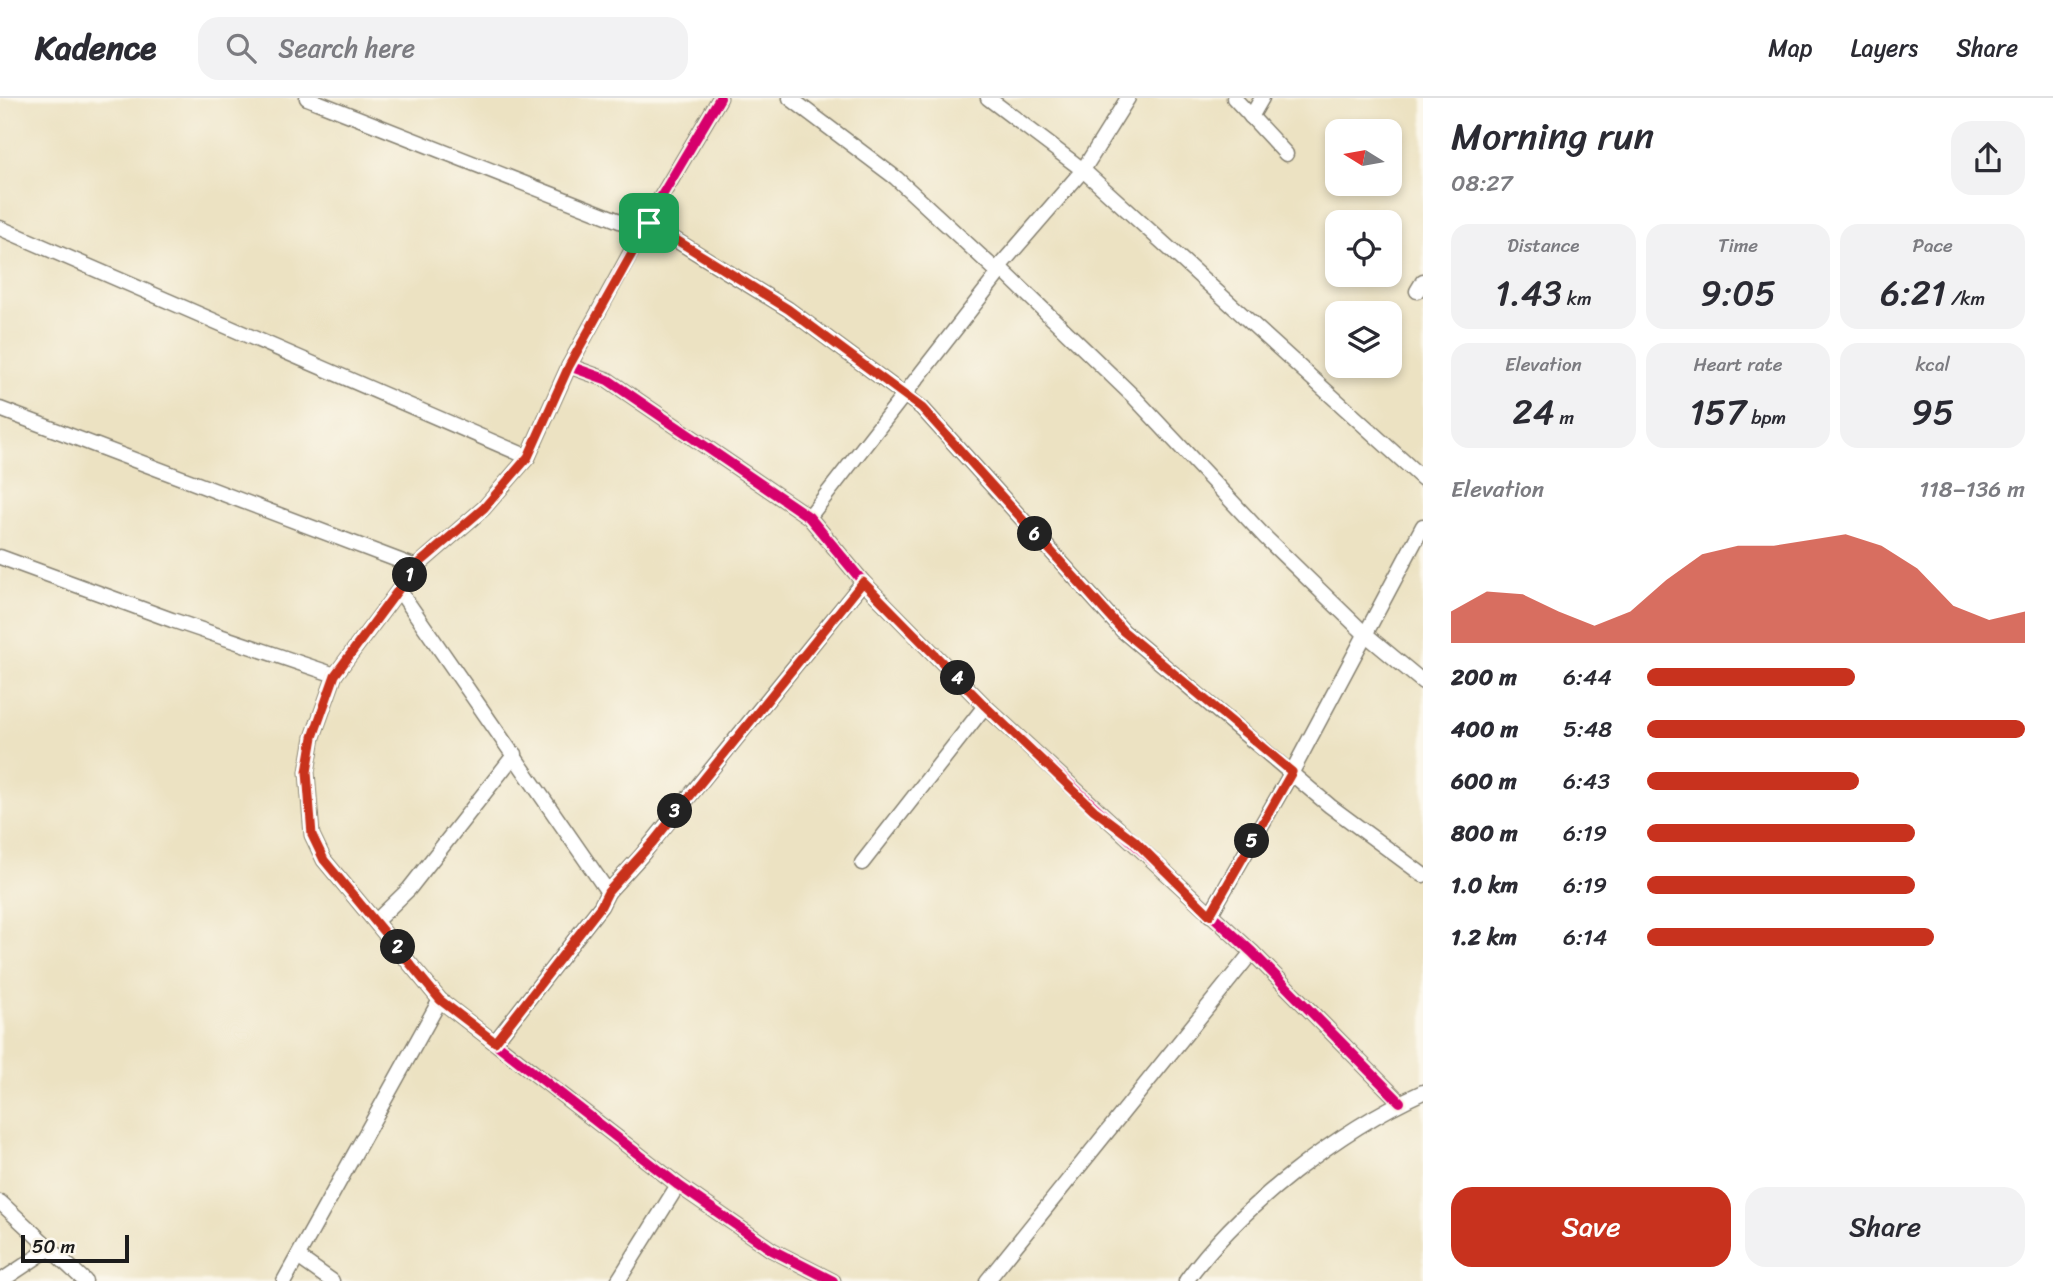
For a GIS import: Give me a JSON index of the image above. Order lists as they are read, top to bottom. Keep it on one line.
{"scale_bar":"50 m","north":"left","page":{"header":"Kadence","search":"Search here","nav":["Map","Layers","Share"],"heading":["Morning run","08:27"],"stats":[["Distance","1.43 km"],["Time","9:05"],["Pace","6:21 /km"],["Elevation","24 m"],["Heart rate","157 bpm"],["kcal","95"]],"chart":["Elevation","118–136 m"],"pins":["6","1","4","3","5","2"],"list":[{"name":"200 m","note":"6:44"},{"name":"400 m","note":"5:48"},{"name":"600 m","note":"6:43"},{"name":"800 m","note":"6:19"},{"name":"1.0 km","note":"6:19"},{"name":"1.2 km","note":"6:14"}],"buttons":["Save","Share"],"scale":"50 m"}}
